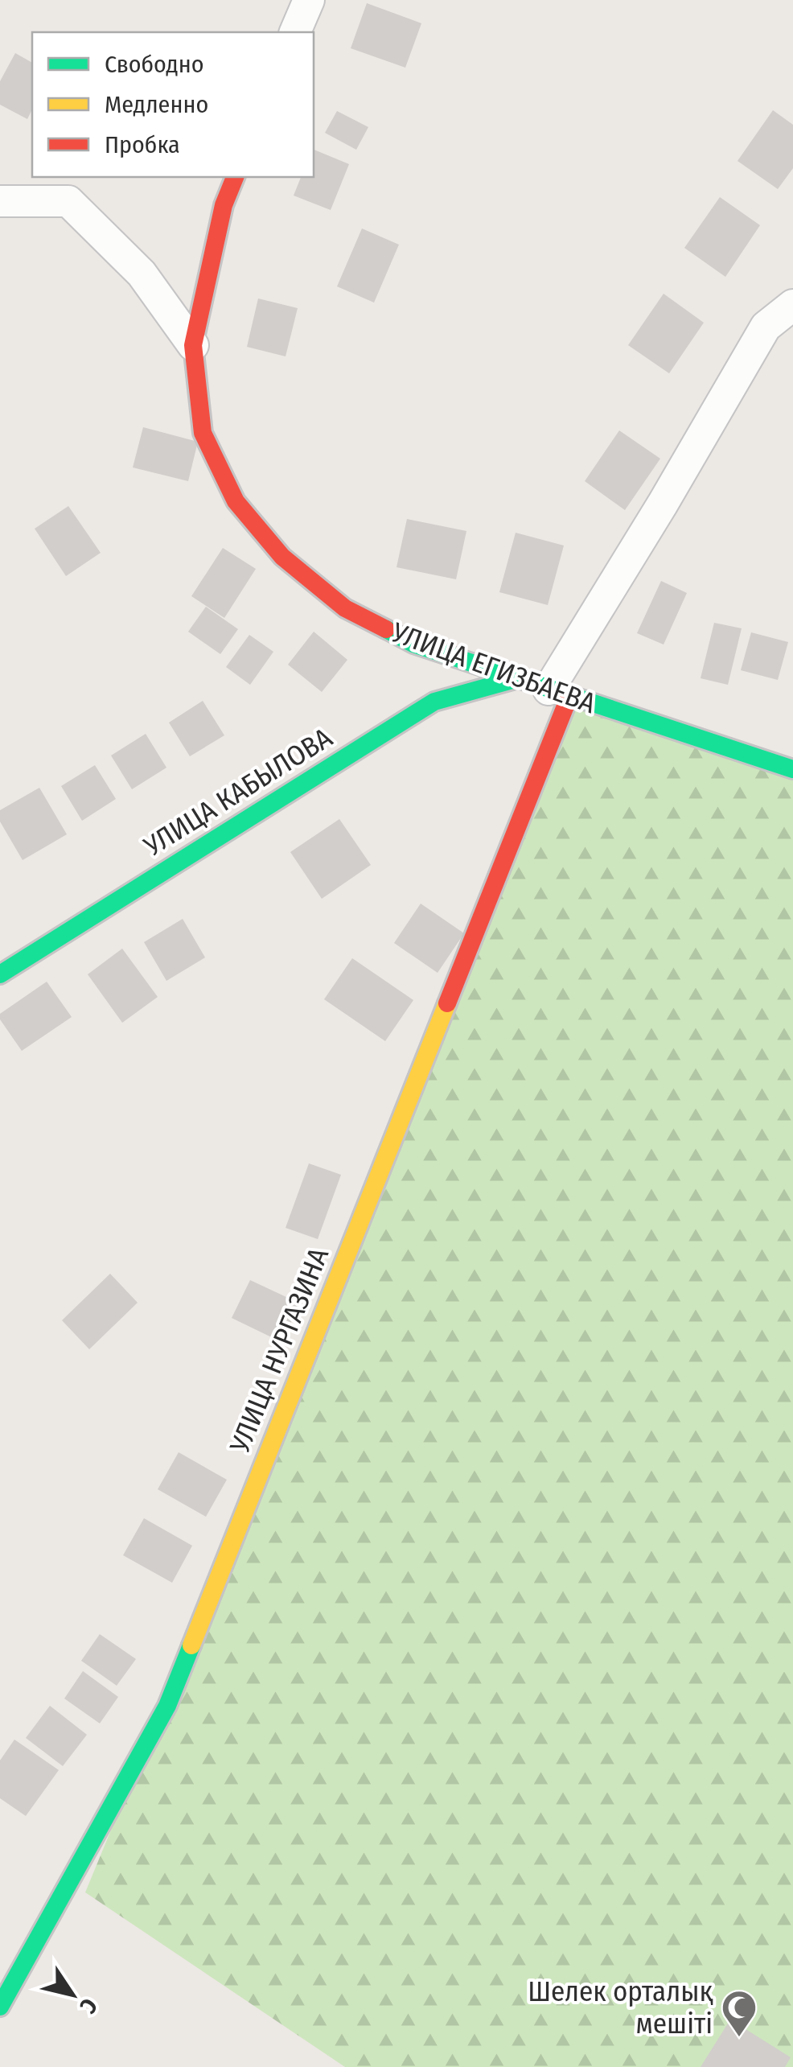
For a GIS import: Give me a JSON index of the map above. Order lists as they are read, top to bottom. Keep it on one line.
{"streets":{"street":["УЛИЦА ЕГИЗБАЕВА","УЛИЦА КАБЫЛОВА","УЛИЦА НУРГАЗИНА"]},"crossings":[["УЛИЦА ЕГИЗБАЕВА","УЛИЦА КАБЫЛОВА"],["УЛИЦА ЕГИЗБАЕВА","УЛИЦА НУРГАЗИНА"]],"places":{"mosque":["Шелек орталық мешіті"]},"legend":["Свободно","Медленно","Пробка"],"north":"bottom right"}
